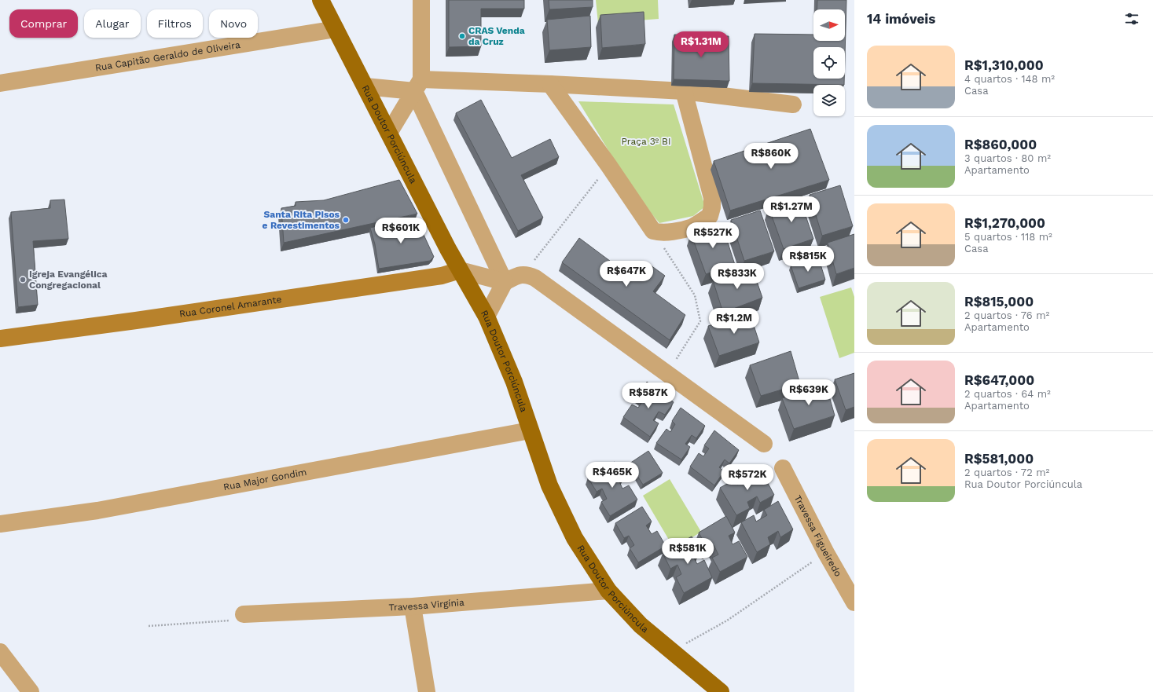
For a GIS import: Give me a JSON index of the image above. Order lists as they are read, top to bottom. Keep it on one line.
{"streets":{"main road":["Rua Doutor Porciúncula","Rua Coronel Amarante"],"street":["Rua Capitão Geraldo de Oliveira","Rua Major Gondim","Travessa Figueiredo","Travessa Virgínia"]},"crossings":[["Rua Capitão Geraldo de Oliveira","Rua Doutor Porciúncula"],["Rua Doutor Porciúncula","Rua Coronel Amarante"],["Rua Doutor Porciúncula","Rua Major Gondim"],["Rua Doutor Porciúncula","Travessa Virgínia"]],"parks":["Praça 3º BI"],"places":["CRAS Venda da Cruz","Santa Rita Pisos e Revestimentos","Igreja Evangélica Congregacional"],"north":"right","page":{"heading":"14 imóveis","chip":["Comprar","Alugar","Filtros","Novo"],"price":["R$1.31M","R$860K","R$1.27M","R$601K","R$527K","R$815K","R$647K","R$833K","R$1.2M","R$639K","R$587K","R$465K","R$572K","R$581K"],"list":[{"name":"R$1,310,000","note":"4 quartos · 148 m² · Casa"},{"name":"R$860,000","note":"3 quartos · 80 m² · Apartamento"},{"name":"R$1,270,000","note":"5 quartos · 118 m² · Casa"},{"name":"R$815,000","note":"2 quartos · 76 m² · Apartamento"},{"name":"R$647,000","note":"2 quartos · 64 m² · Apartamento"},{"name":"R$581,000","note":"2 quartos · 72 m² · Rua Doutor Porciúncula"}]}}
